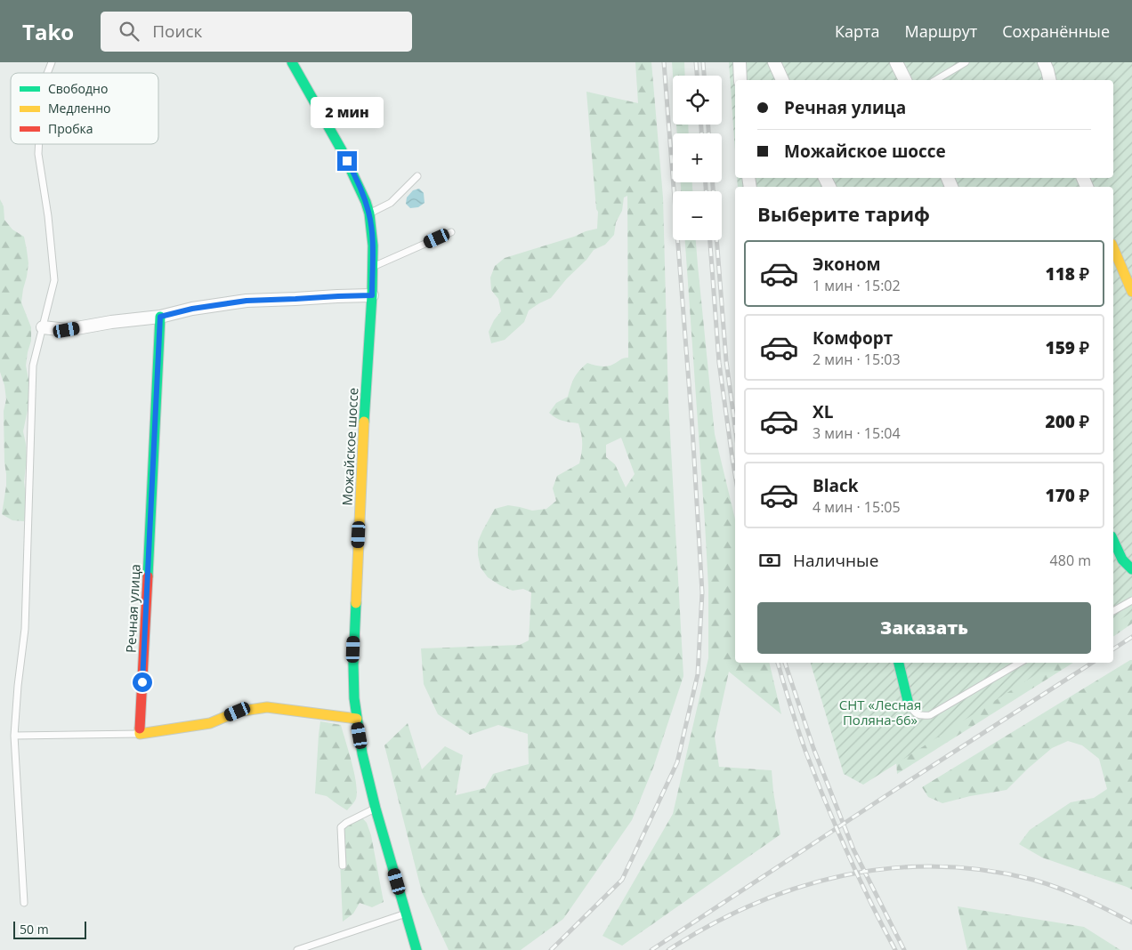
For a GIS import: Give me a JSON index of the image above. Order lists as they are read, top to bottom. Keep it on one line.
{"streets":{"main road":["Можайское шоссе","Речная улица"]},"parks":["СНТ «Лесная Поляна-66»"],"legend":["Свободно","Медленно","Пробка"],"scale_bar":"50 m","page":{"header":"Tako","search":"Поиск","nav":["Карта","Маршрут","Сохранённые"],"map_buttons":["+","−"],"banner":["Речная улица","Можайское шоссе"],"bubble":"2 мин","heading":"Выберите тариф","list":[{"name":"Эконом","note":"1 мин · 15:02","value":"118 ₽"},{"name":"Комфорт","note":"2 мин · 15:03","value":"159 ₽"},{"name":"XL","note":"3 мин · 15:04","value":"200 ₽"},{"name":"Black","note":"4 мин · 15:05","value":"170 ₽"}],"pay":["Наличные","480 m"],"buttons":"Заказать","scale":"50 m"}}
